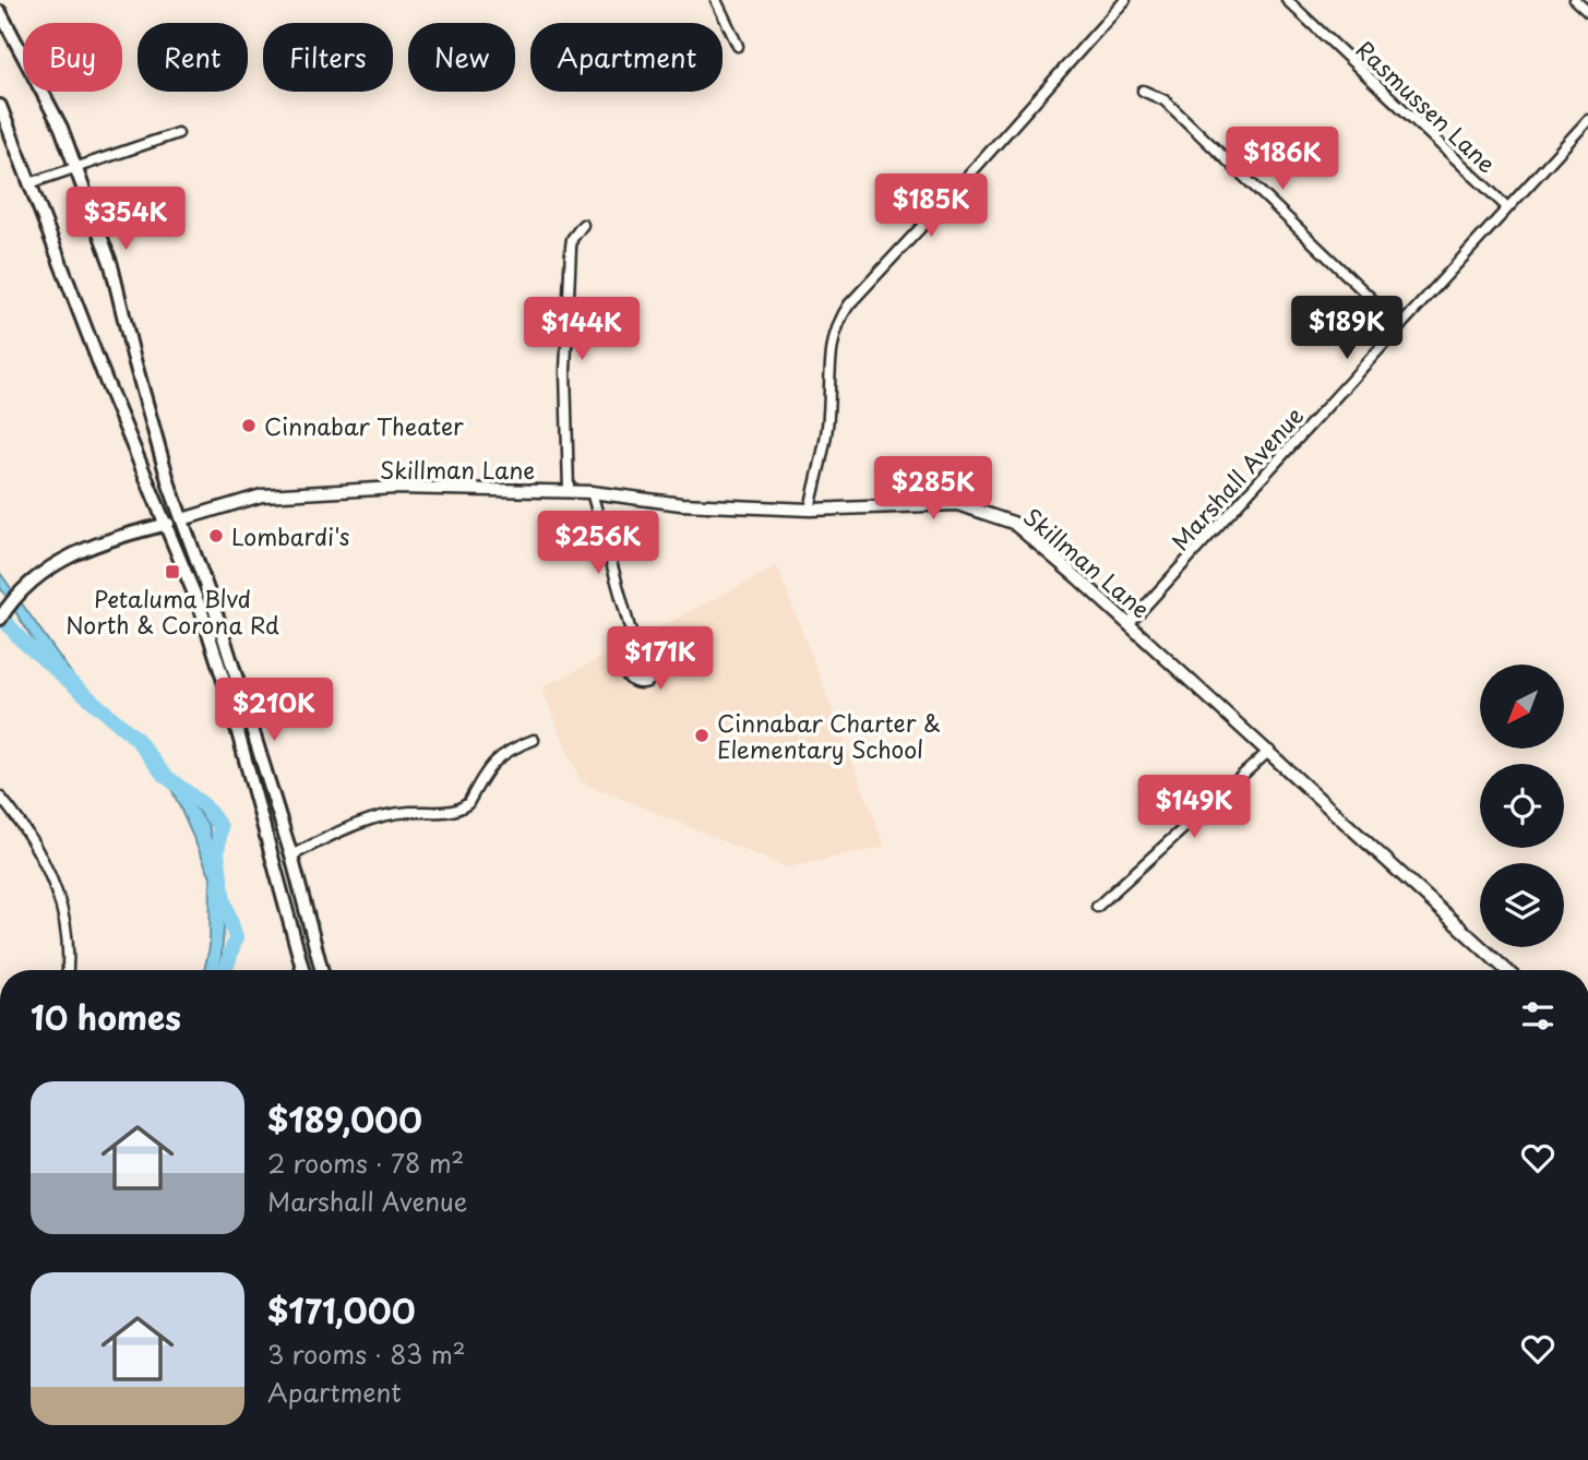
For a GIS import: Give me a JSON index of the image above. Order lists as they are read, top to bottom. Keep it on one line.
{"streets":{"street":["Rasmussen Lane","Skillman Lane","Marshall Avenue"]},"crossings":[["Rasmussen Lane","Marshall Avenue"],["Skillman Lane","Marshall Avenue"]],"places":{"other":["Cinnabar Theater","Lombardi's","Cinnabar Charter & Elementary School"],"transit":["Petaluma Blvd North & Corona Rd"]},"north":"bottom left","page":{"chip":["Buy","Rent","Filters","New","Apartment"],"price":["$186K","$185K","$354K","$189K","$144K","$285K","$256K","$171K","$210K","$149K"],"heading":"10 homes","list":[{"name":"$189,000","note":"2 rooms · 78 m² · Marshall Avenue"},{"name":"$171,000","note":"3 rooms · 83 m² · Apartment"}]}}
